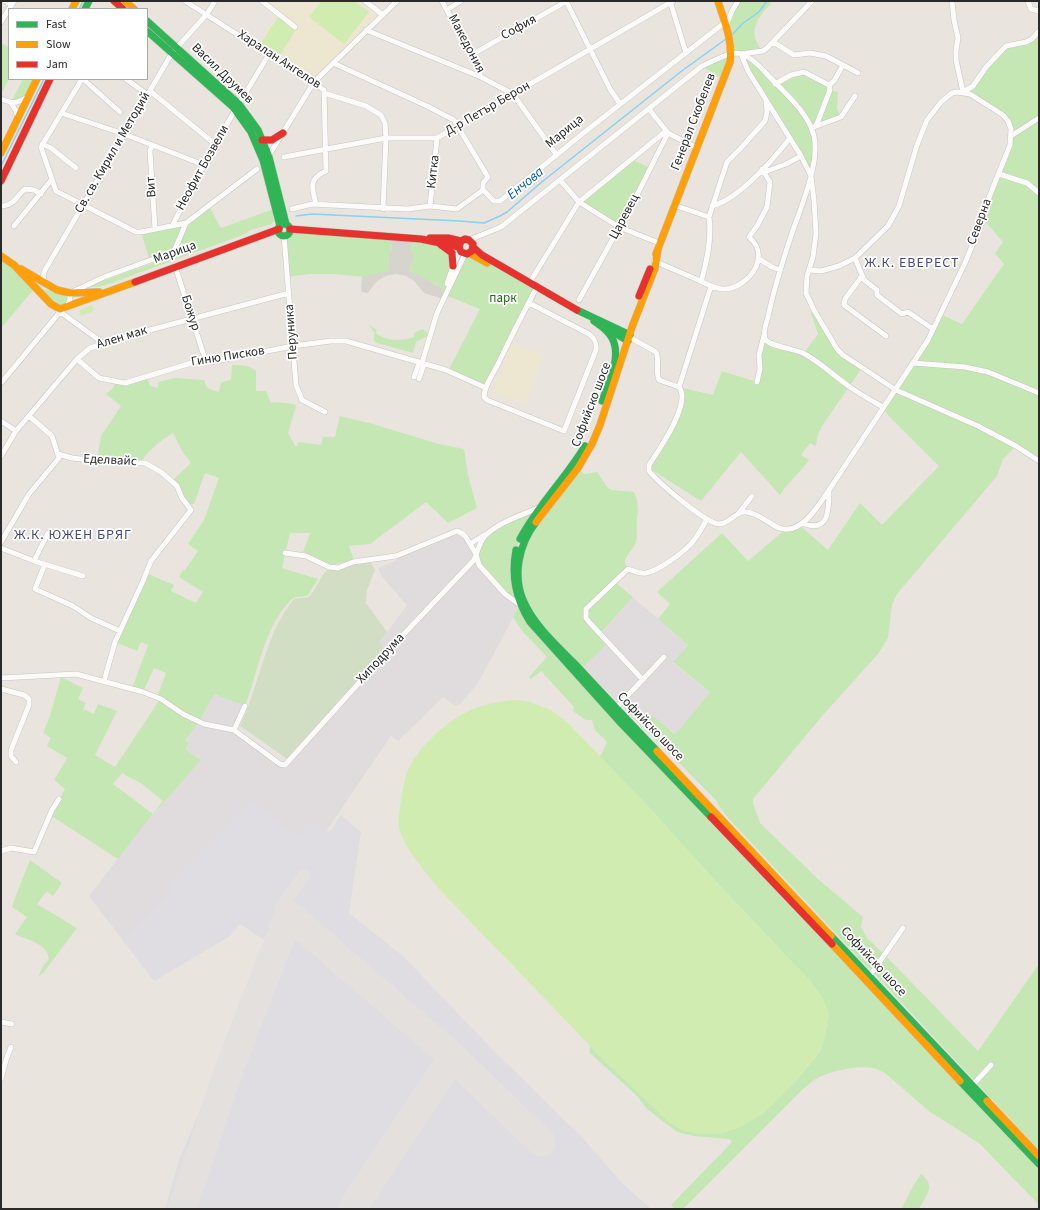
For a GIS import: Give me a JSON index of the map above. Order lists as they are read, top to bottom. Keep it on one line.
{"streets":{"main road":["Васил Друмев","Генерал Скобелев","Марица","Софийско шосе"],"street":["София","Македония","Харалан Ангелов","Д-р Петър Берон","Св. св. Кирил и Методий","Неофит Бозвели","Китка","Вит","Царевец","Северна","Божур","Перуника","Ален мак","Гиню Писков","Еделвайс","Хиподрума"]},"crossings":[["София","Македония"],["Македония","Д-р Петър Берон"],["Македония","Марица"],["Харалан Ангелов","Д-р Петър Берон"],["Харалан Ангелов","Св. св. Кирил и Методий"],["Харалан Ангелов","Неофит Бозвели"],["Васил Друмев","Марица"],["Васил Друмев","Св. св. Кирил и Методий"],["Васил Друмев","Неофит Бозвели"],["Васил Друмев","Перуника"],["Д-р Петър Берон","Китка"],["Генерал Скобелев","Марица"],["Генерал Скобелев","Софийско шосе"],["Марица","Божур"],["Марица","Перуника"],["Божур","Ален мак"],["Божур","Гиню Писков"],["Перуника","Ален мак"],["Перуника","Гиню Писков"],["Ален мак","Гиню Писков"],["Гиню Писков","Софийско шосе"]],"districts":["Ж.К. ЕВЕРЕСТ","Ж.К. ЮЖЕН БРЯГ"],"water":["Енчова"],"parks":["парк"],"legend":["Fast","Slow","Jam"]}
